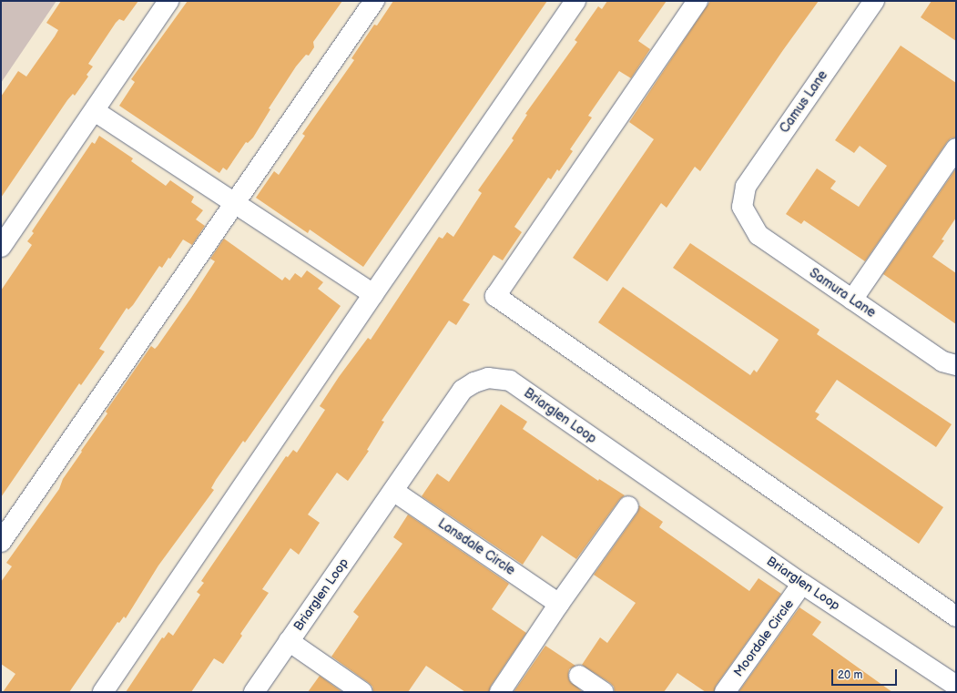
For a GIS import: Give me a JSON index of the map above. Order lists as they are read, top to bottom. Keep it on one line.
{"streets":{"street":["Camus Lane","Samura Lane","Briarglen Loop","Lansdale Circle","Moordale Circle"]},"crossings":[["Camus Lane","Samura Lane"],["Briarglen Loop","Lansdale Circle"],["Briarglen Loop","Moordale Circle"]],"scale_bar":"20 m"}
